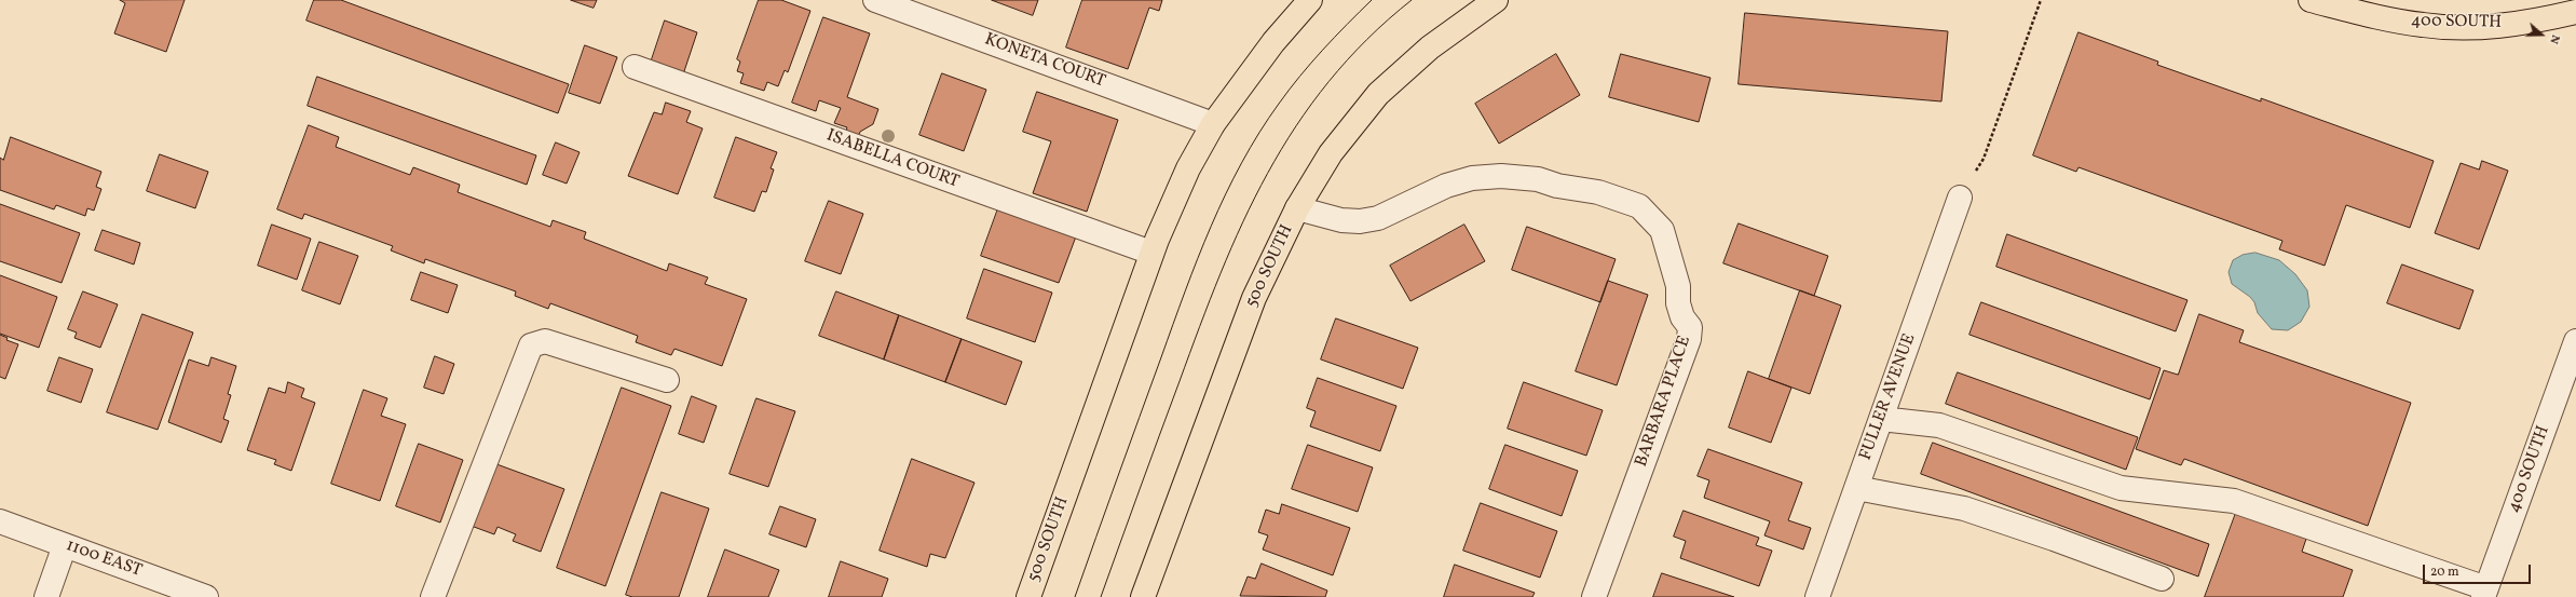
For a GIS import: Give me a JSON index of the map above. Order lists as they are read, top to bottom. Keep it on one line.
{"streets":{"main road":["400 SOUTH","500 SOUTH"],"street":["KONETA COURT","ISABELLA COURT","FULLER AVENUE","BARBARA PLACE","1100 EAST"]},"crossings":[["KONETA COURT","500 SOUTH"],["ISABELLA COURT","500 SOUTH"],["500 SOUTH","BARBARA PLACE"]],"scale_bar":"20 m","north":"right"}
